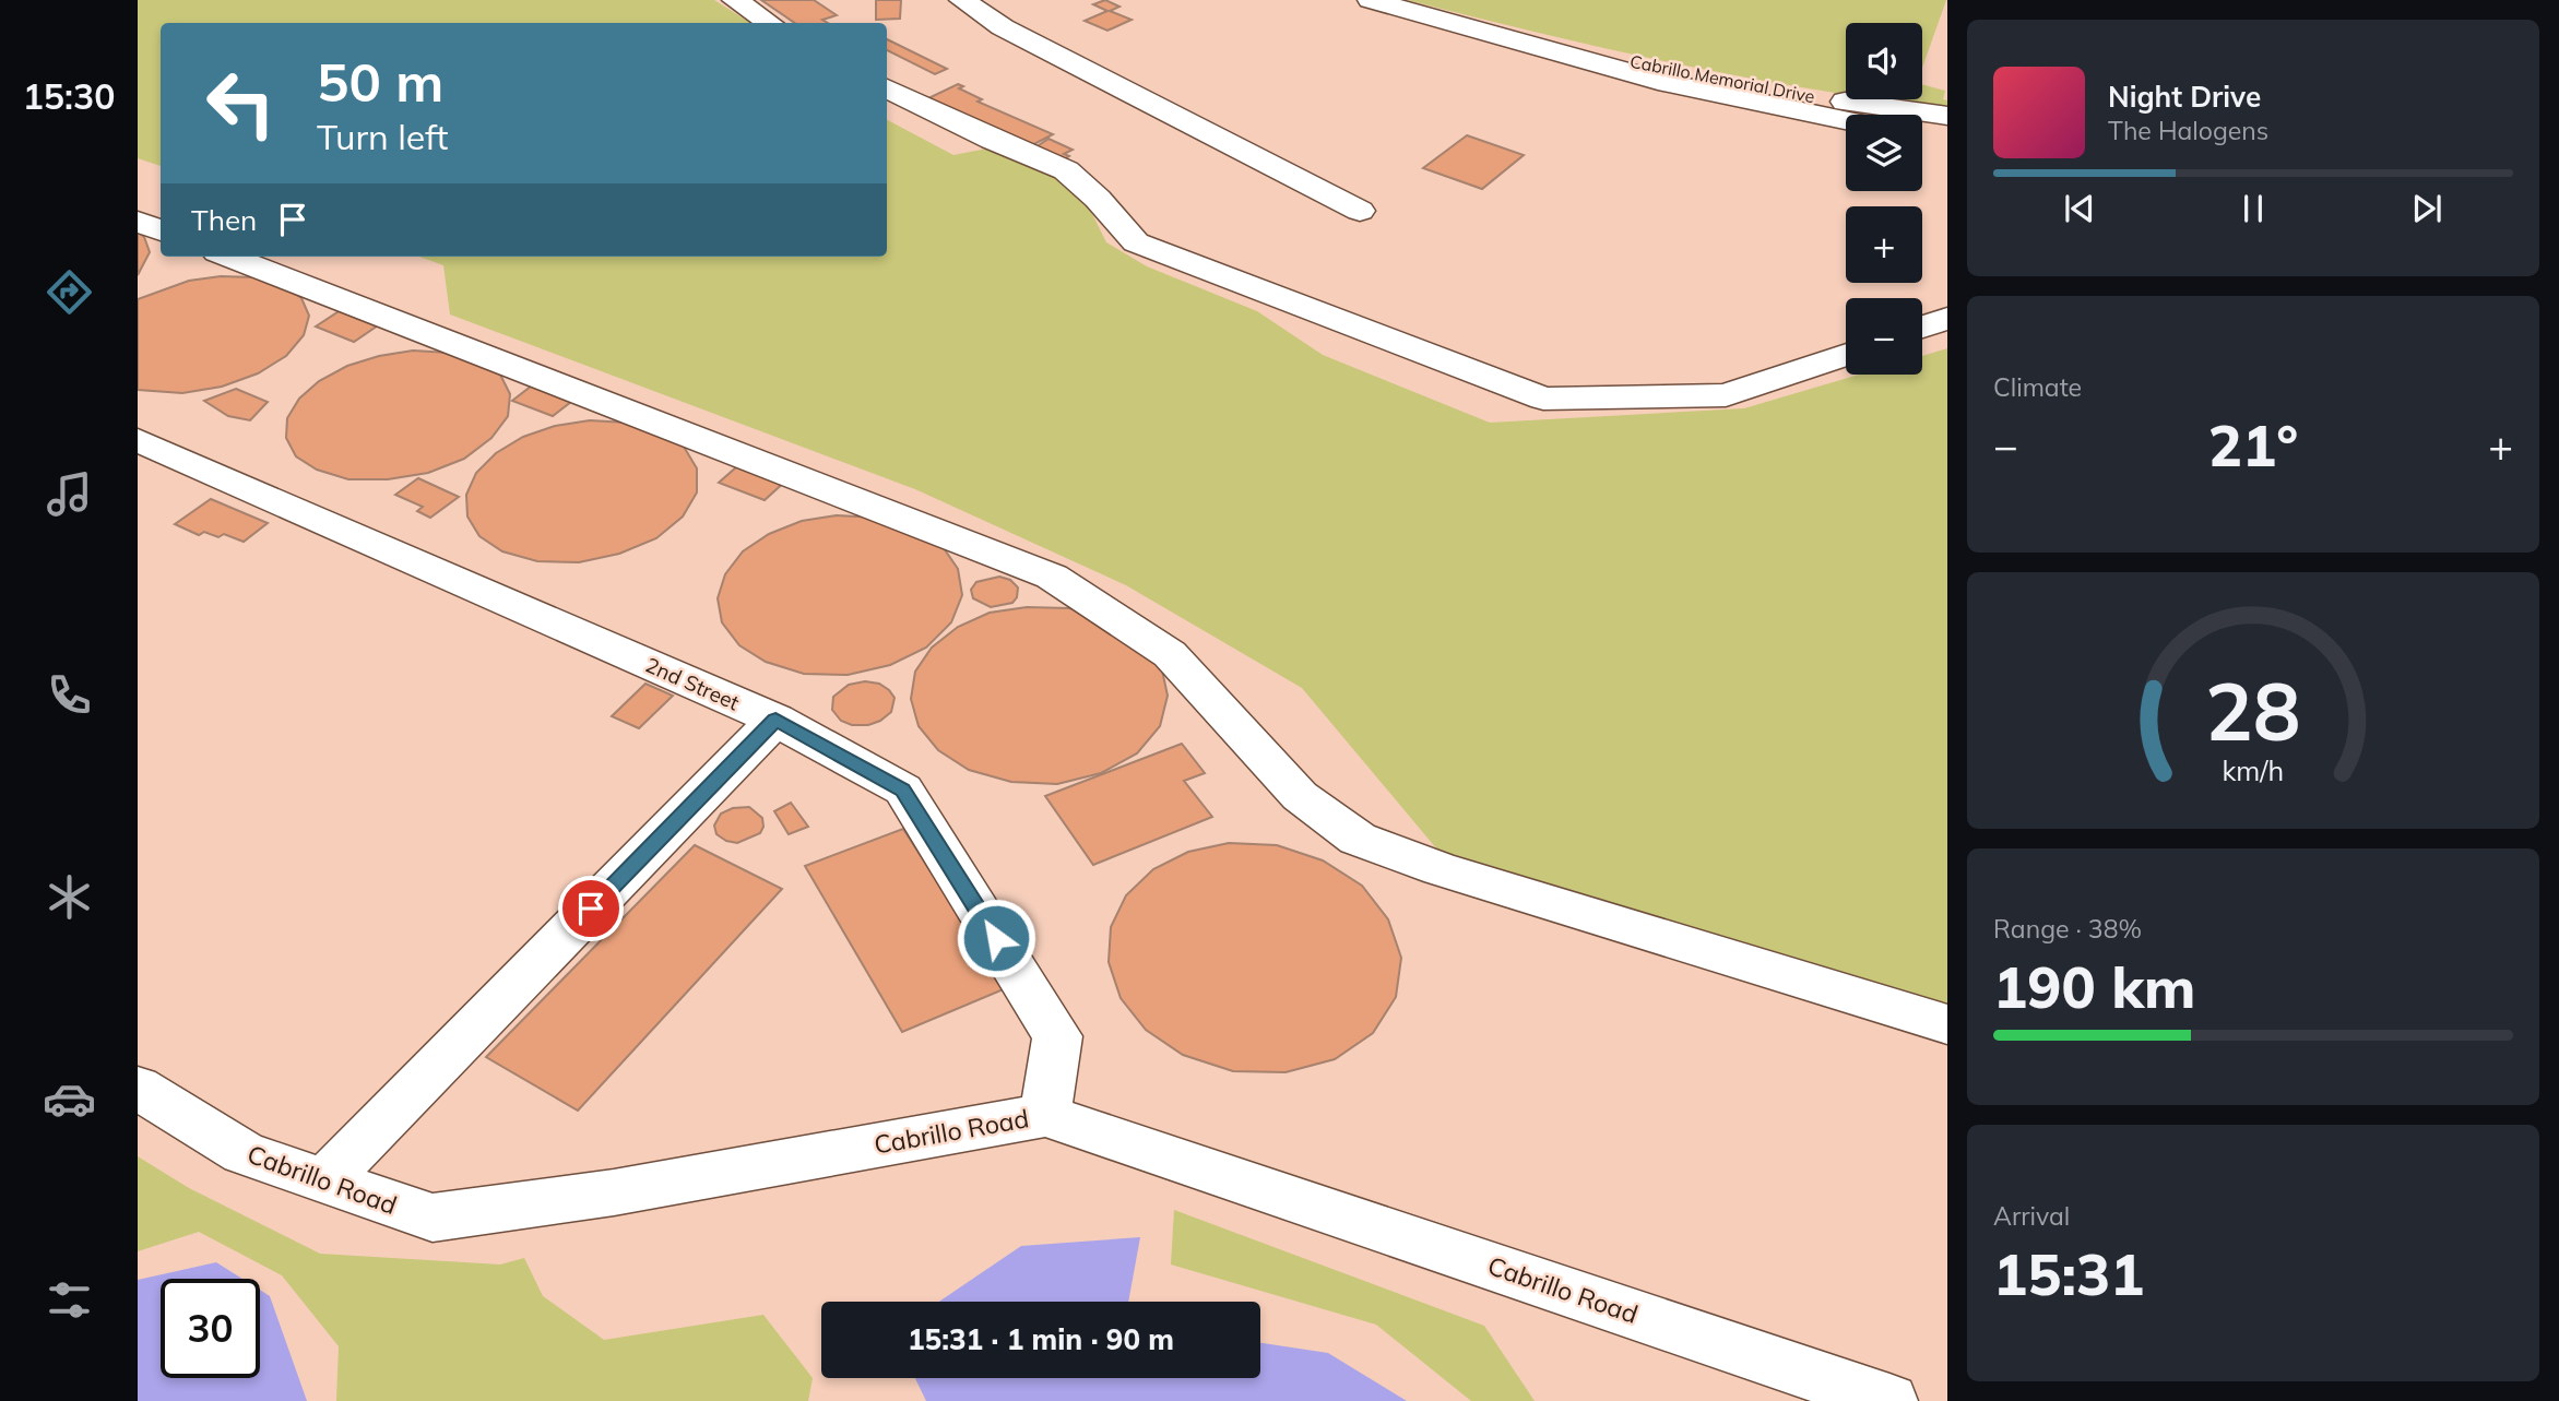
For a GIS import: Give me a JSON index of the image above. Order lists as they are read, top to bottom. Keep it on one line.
{"streets":{"street":["Cabrillo Memorial Drive","2nd Street","Cabrillo Road"]},"crossings":[["2nd Street","Cabrillo Road"]],"page":{"tabs":"15:30","map_buttons":["+","−"],"turn":["50 m","Turn left"],"song":["Night Drive","The Halogens"],"then":"Then","tile":["Climate",["Range · 38%","190 km"],["Arrival","15:31"]],"heat":["−","21°","+"],"limit":"30","trip":"15:31 · 1 min · 90 m","gauge":["28","km/h"]}}
